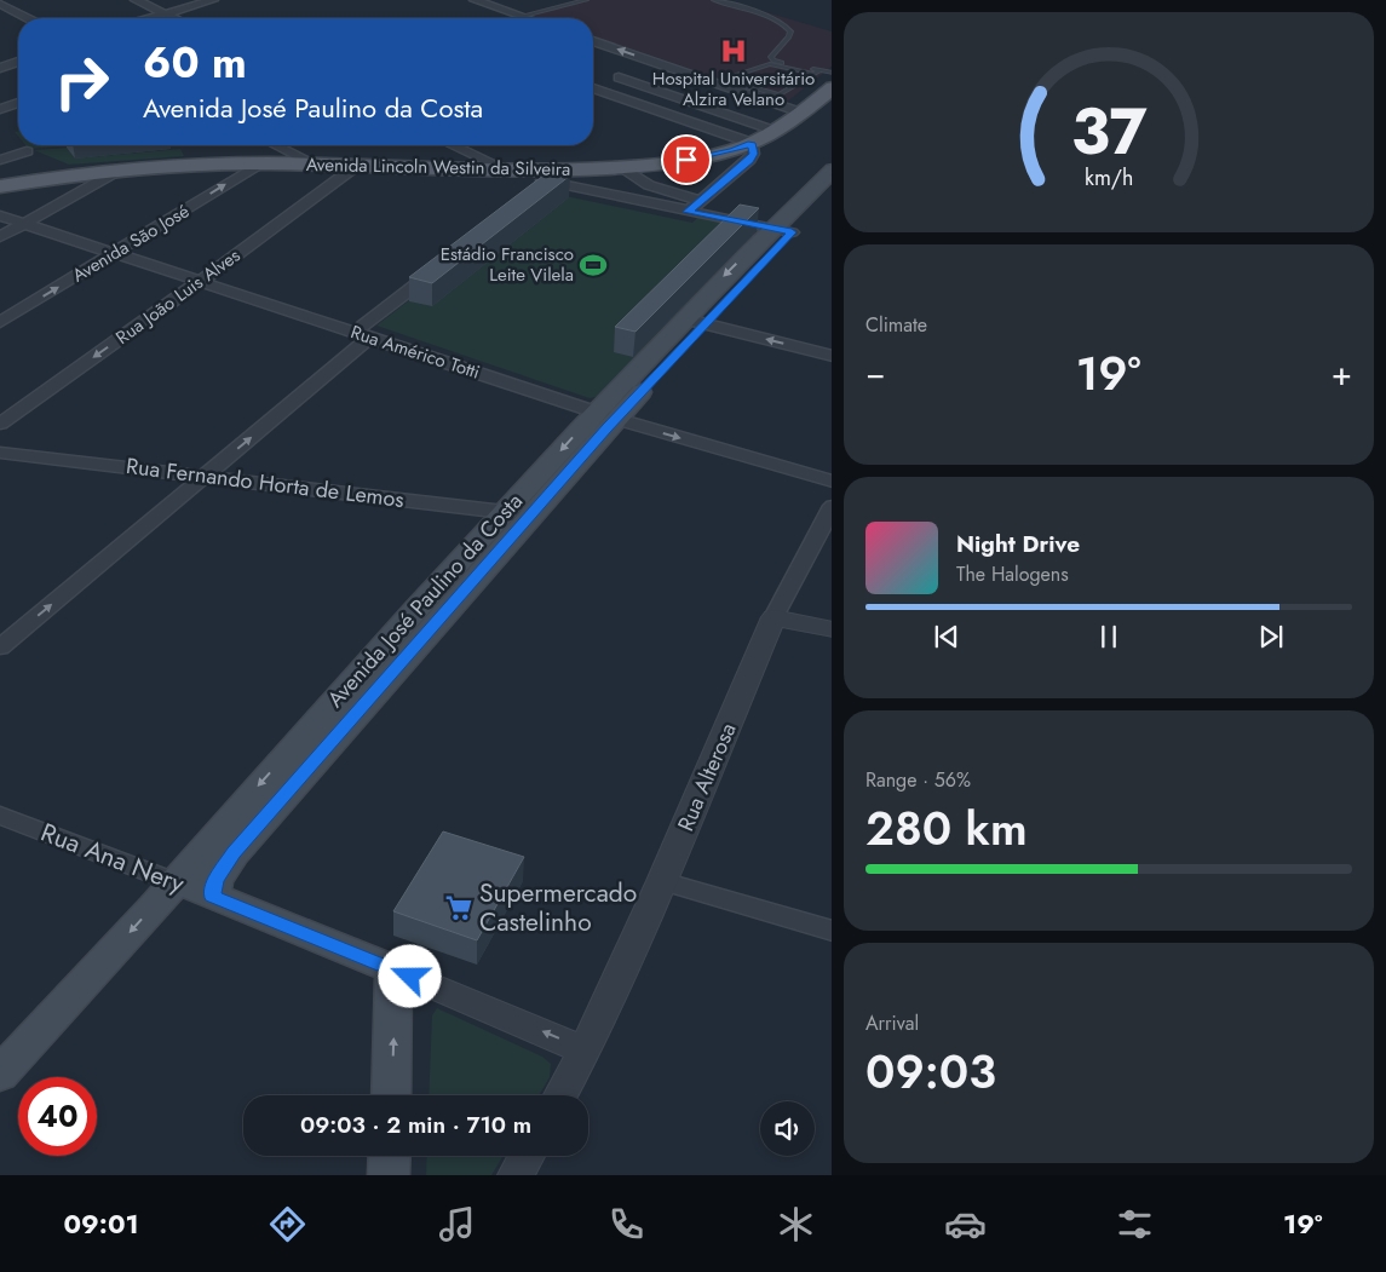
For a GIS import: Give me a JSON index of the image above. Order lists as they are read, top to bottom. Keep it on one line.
{"streets":{"main road":["Avenida Lincoln Westin da Silveira","Avenida José Paulino da Costa","Rua Ana Nery"],"street":["Avenida São José","Rua João Luis Alves","Rua Américo Totti","Rua Fernando Horta de Lemos","Rua Alterosa"]},"crossings":[["Avenida Lincoln Westin da Silveira","Avenida São José"],["Avenida Lincoln Westin da Silveira","Rua João Luis Alves"],["Avenida São José","Rua Américo Totti"],["Rua João Luis Alves","Rua Américo Totti"],["Rua Américo Totti","Avenida José Paulino da Costa"],["Rua Fernando Horta de Lemos","Avenida José Paulino da Costa"],["Avenida José Paulino da Costa","Rua Ana Nery"]],"places":{"hospital":["Hospital Universitário Alzira Velano"],"sports":["Estádio Francisco Leite Vilela"],"supermarket":["Supermercado Castelinho"]},"page":{"turn":["60 m","Avenida José Paulino da Costa"],"tile":["Climate",["Range · 56%","280 km"],["Arrival","09:03"]],"heat":["−","19°","+"],"song":["Night Drive","The Halogens"],"limit":"40","trip":"09:03 · 2 min · 710 m","tabs":["09:01","19°"],"gauge":["37","km/h"]}}
